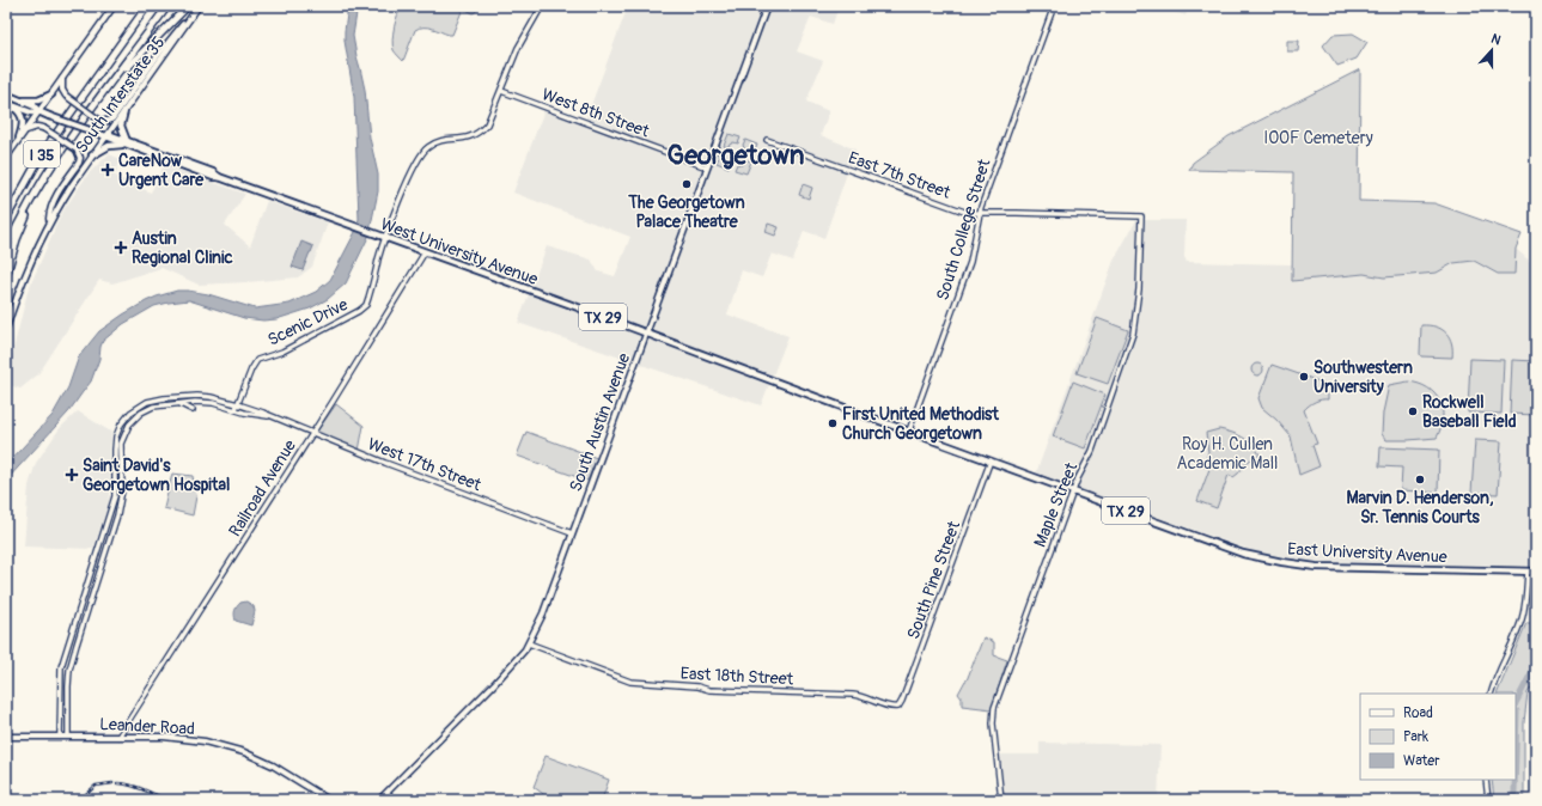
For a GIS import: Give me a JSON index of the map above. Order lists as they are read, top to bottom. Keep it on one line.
{"streets":{"highway":["I 35"],"main road":["South Interstate 35","West University Avenue","TX 29","South Austin Avenue","East University Avenue","Leander Road"],"street":["West 8th Street","East 7th Street","South College Street","Scenic Drive","West 17th Street","Railroad Avenue","Maple Street","South Pine Street","East 18th Street"]},"crossings":[["South Interstate 35","West University Avenue"],["West 8th Street","Scenic Drive"],["West 8th Street","South Austin Avenue"],["East 7th Street","South College Street"],["East 7th Street","Maple Street"],["South College Street","East University Avenue"],["West University Avenue","Scenic Drive"],["West University Avenue","South Austin Avenue"],["West University Avenue","Railroad Avenue"],["West University Avenue","East University Avenue"],["Scenic Drive","West 17th Street"],["South Austin Avenue","West 17th Street"],["South Austin Avenue","East 18th Street"],["West 17th Street","Railroad Avenue"],["Railroad Avenue","Leander Road"],["Maple Street","East University Avenue"],["East University Avenue","South Pine Street"],["South Pine Street","East 18th Street"]],"districts":["Georgetown"],"parks":["IOOF Cemetery","Roy H. Cullen Academic Mall"],"places":{"health":["CareNow Urgent Care","Austin Regional Clinic","Saint David's Georgetown Hospital"],"other":["The Georgetown Palace Theatre","Southwestern University","Rockwell Baseball Field","First United Methodist Church Georgetown","Marvin D. Henderson, Sr. Tennis Courts"]},"legend":["Road","Park","Water"],"north":"top"}
